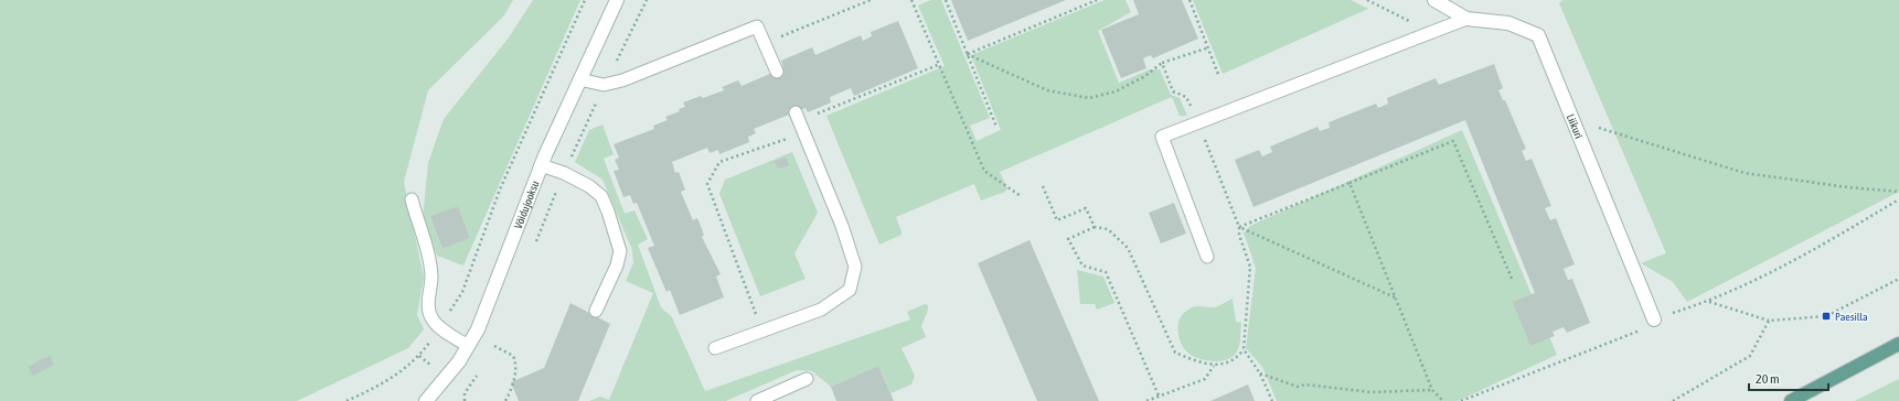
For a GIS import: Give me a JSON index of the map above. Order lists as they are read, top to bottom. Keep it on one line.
{"streets":{"street":["Liikuri","Võidujooksu"]},"places":{"transit":["Paesilla"]},"scale_bar":"20 m"}
